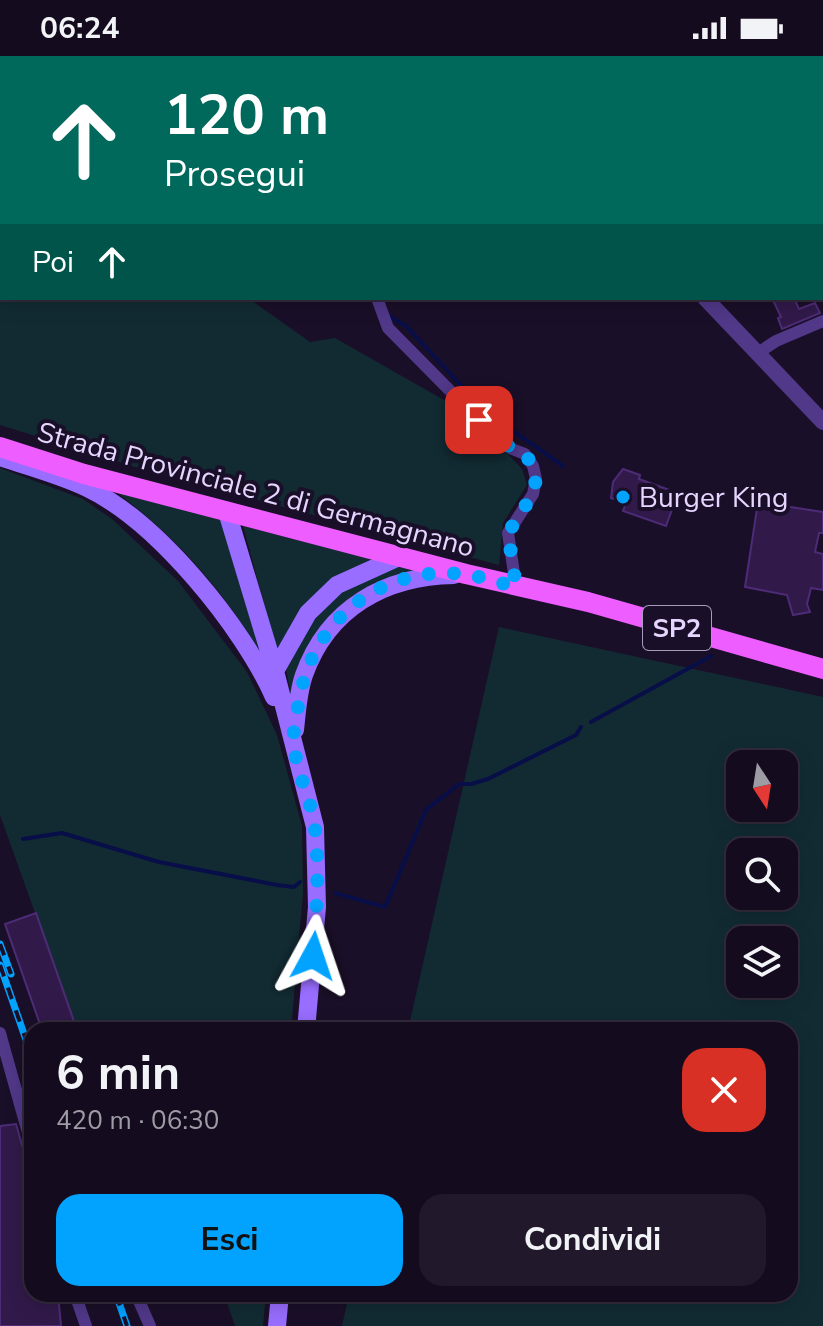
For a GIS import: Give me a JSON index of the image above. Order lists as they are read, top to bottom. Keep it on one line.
{"streets":{"main road":["Strada Provinciale 2 di Germagnano","SP2"]},"places":["Burger King"],"north":"bottom","page":{"status":"06:24","turn":["120 m","Prosegui"],"then":"Poi","heading":["6 min","420 m · 06:30"],"buttons":["Esci","Condividi"]}}
